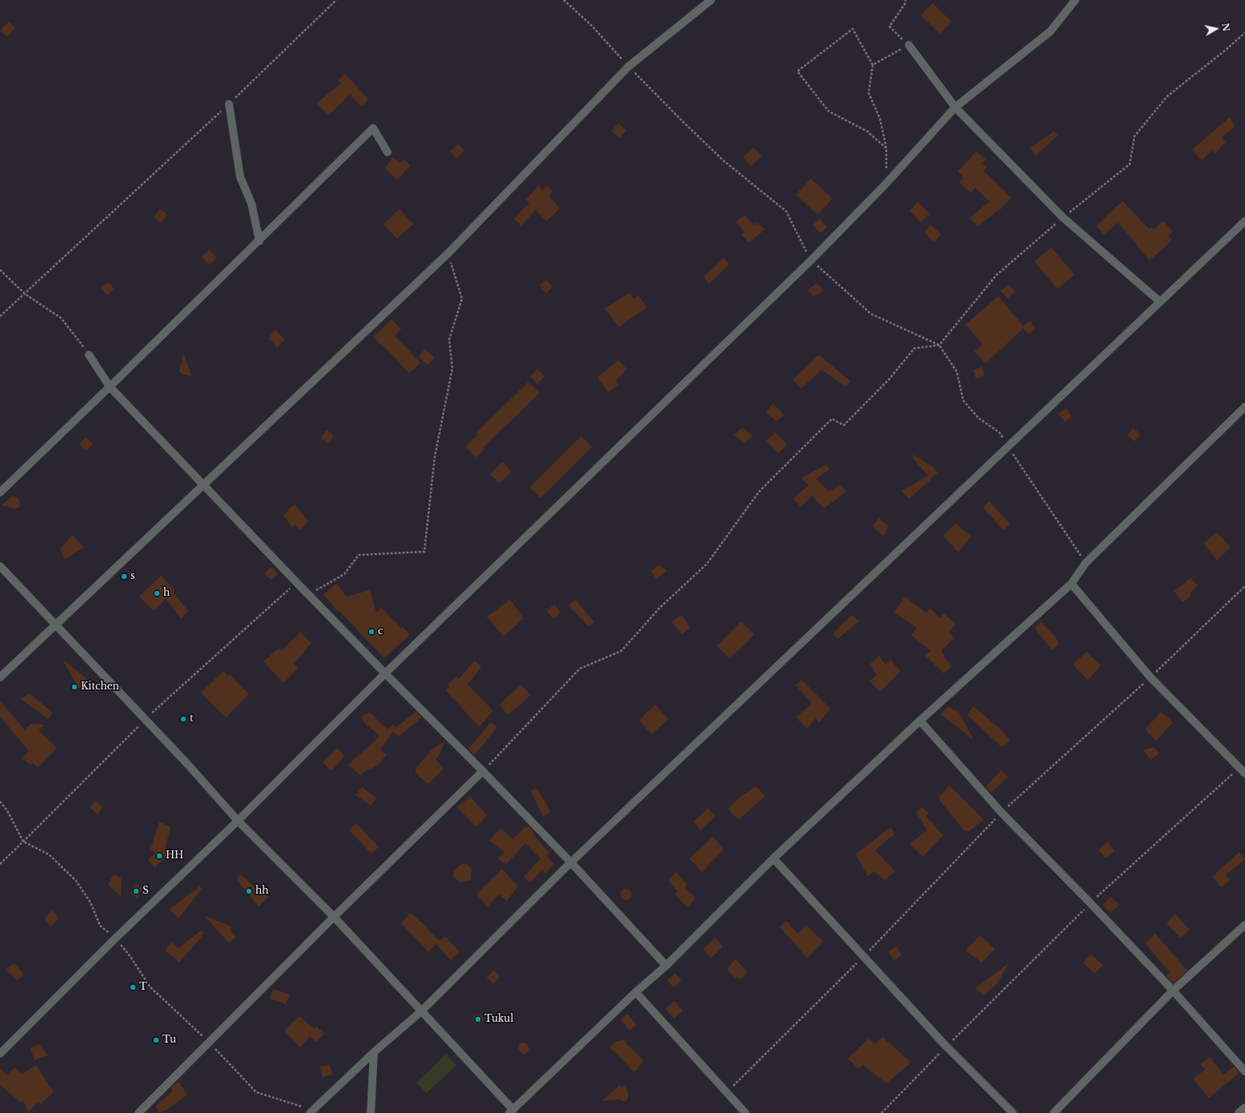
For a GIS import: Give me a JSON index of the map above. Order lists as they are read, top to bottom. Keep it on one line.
{"places":["s","h","c","Kitchen","t","HH","S","hh","T","Tukul","Tu"],"north":"right"}
